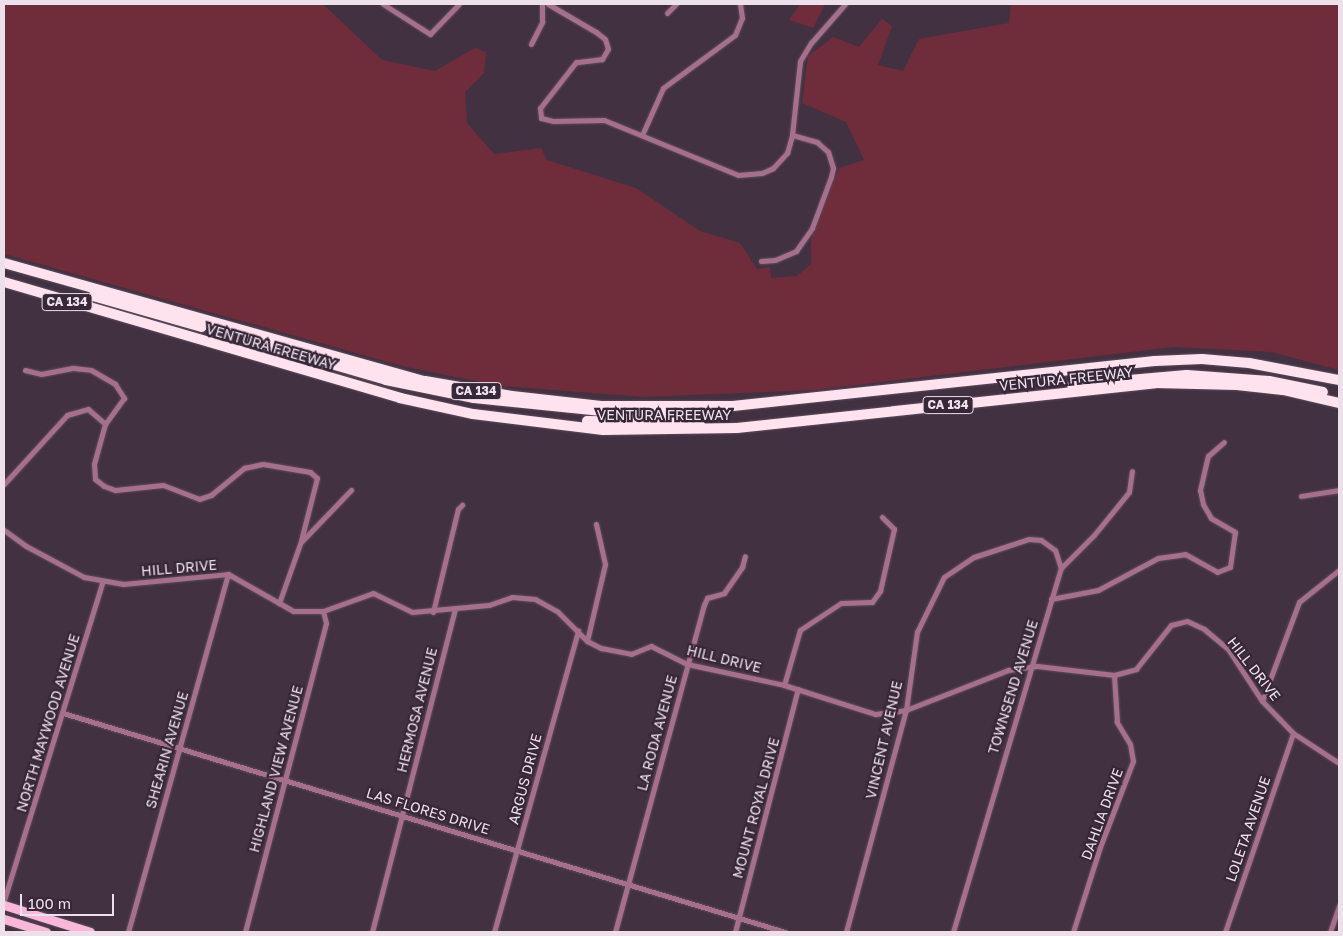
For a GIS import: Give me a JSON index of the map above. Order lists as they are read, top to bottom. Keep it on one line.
{"streets":{"highway":["CA 134","VENTURA FREEWAY"],"street":["HILL DRIVE","TOWNSEND AVENUE","HERMOSA AVENUE","NORTH MAYWOOD AVENUE","LA RODA AVENUE","VINCENT AVENUE","SHEARIN AVENUE","HIGHLAND VIEW AVENUE","ARGUS DRIVE","MOUNT ROYAL DRIVE","LAS FLORES DRIVE","DAHLIA DRIVE","LOLETA AVENUE"]},"crossings":[["HILL DRIVE","TOWNSEND AVENUE"],["HILL DRIVE","HERMOSA AVENUE"],["HILL DRIVE","NORTH MAYWOOD AVENUE"],["HILL DRIVE","LA RODA AVENUE"],["HILL DRIVE","VINCENT AVENUE"],["HILL DRIVE","SHEARIN AVENUE"],["HILL DRIVE","HIGHLAND VIEW AVENUE"],["HILL DRIVE","ARGUS DRIVE"],["HILL DRIVE","MOUNT ROYAL DRIVE"],["HILL DRIVE","DAHLIA DRIVE"],["HILL DRIVE","LOLETA AVENUE"],["TOWNSEND AVENUE","VINCENT AVENUE"],["HERMOSA AVENUE","LAS FLORES DRIVE"],["NORTH MAYWOOD AVENUE","LAS FLORES DRIVE"],["LA RODA AVENUE","LAS FLORES DRIVE"],["SHEARIN AVENUE","LAS FLORES DRIVE"],["HIGHLAND VIEW AVENUE","LAS FLORES DRIVE"],["ARGUS DRIVE","LAS FLORES DRIVE"],["MOUNT ROYAL DRIVE","LAS FLORES DRIVE"]],"scale_bar":"100 m"}
